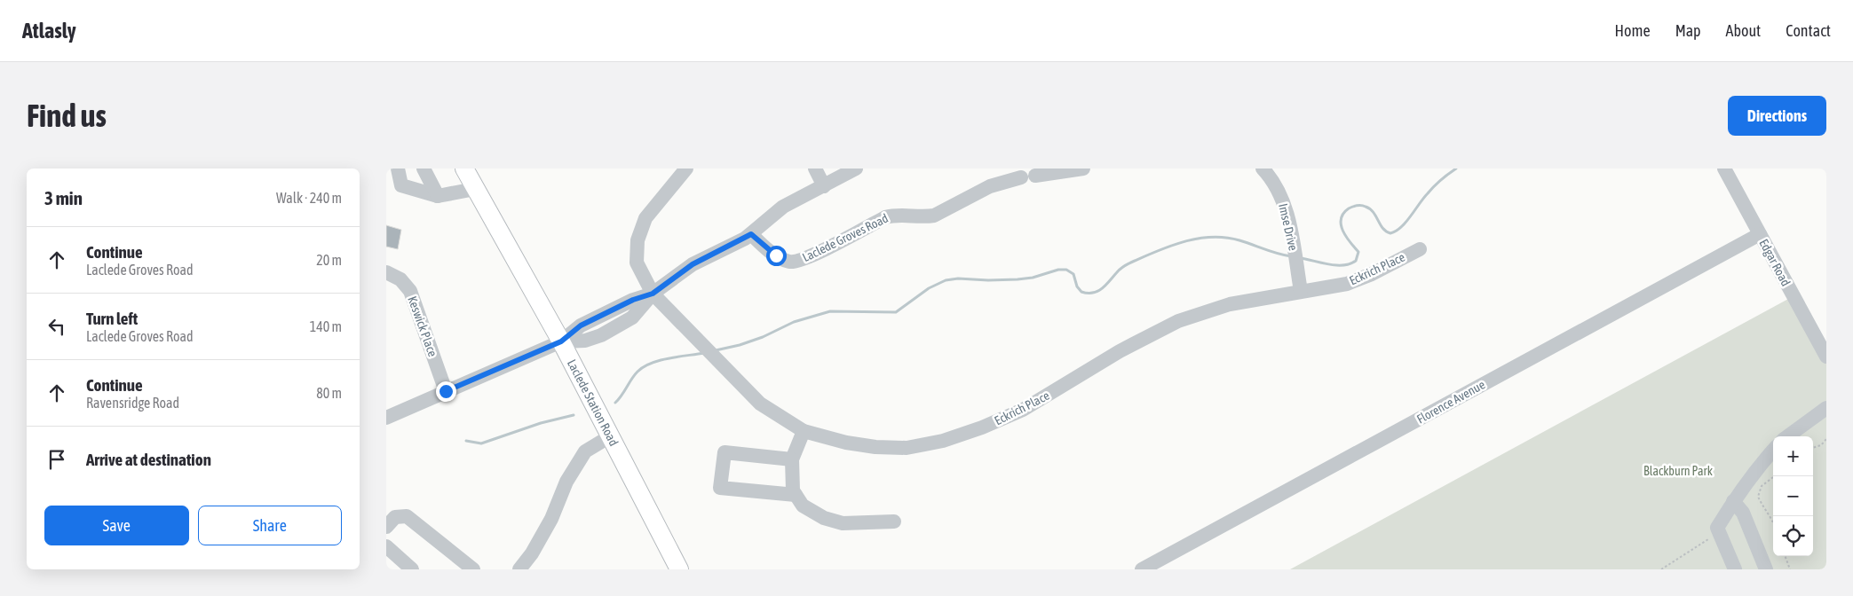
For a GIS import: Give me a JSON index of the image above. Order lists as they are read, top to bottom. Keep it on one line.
{"streets":{"main road":["Laclede Station Road"],"street":["Imse Drive","Laclede Groves Road","Edgar Road","Eckrich Place","Keswick Place","Florence Avenue"]},"crossings":[["Imse Drive","Eckrich Place"],["Edgar Road","Florence Avenue"]],"parks":["Blackburn Park"],"page":{"header":"Atlasly","nav":["Home","Map","About","Contact"],"buttons":["Directions",["Save","Share"]],"title":"Find us","heading":["3 min","Walk · 240 m"],"list":[["Continue","Laclede Groves Road","20 m"],["Turn left","Laclede Groves Road","140 m"],["Continue","Ravensridge Road","80 m"],"Arrive at destination"],"map_buttons":["+","−"]}}
